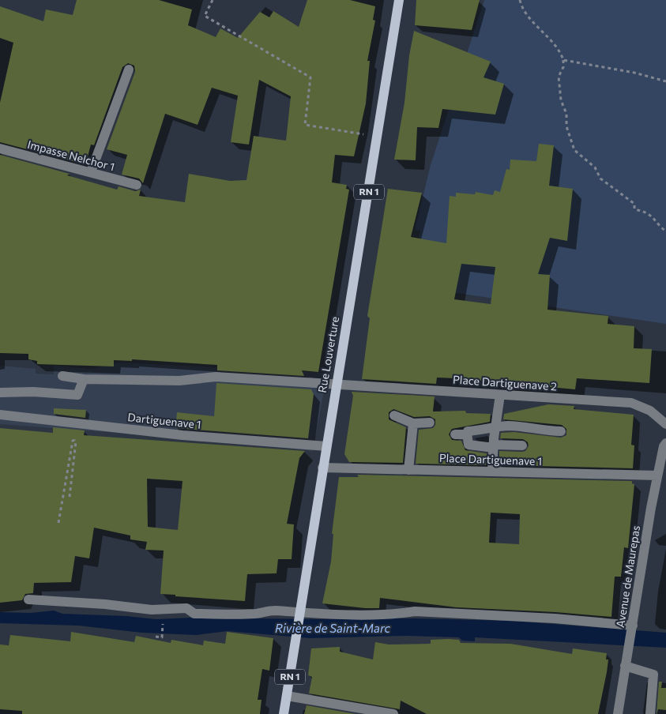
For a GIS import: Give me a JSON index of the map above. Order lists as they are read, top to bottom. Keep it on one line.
{"streets":{"main road":["RN 1","Rue Louverture"],"street":["Impasse Nelchor 1","Place Dartiguenave 2","Dartiguenave 1","Place Dartiguenave 1","Avenue de Maurepas"]},"crossings":[["Rue Louverture","Place Dartiguenave 2"],["Rue Louverture","Dartiguenave 1"],["Rue Louverture","Place Dartiguenave 1"],["Place Dartiguenave 1","Avenue de Maurepas"]],"water":["Rivière de Saint-Marc"]}
